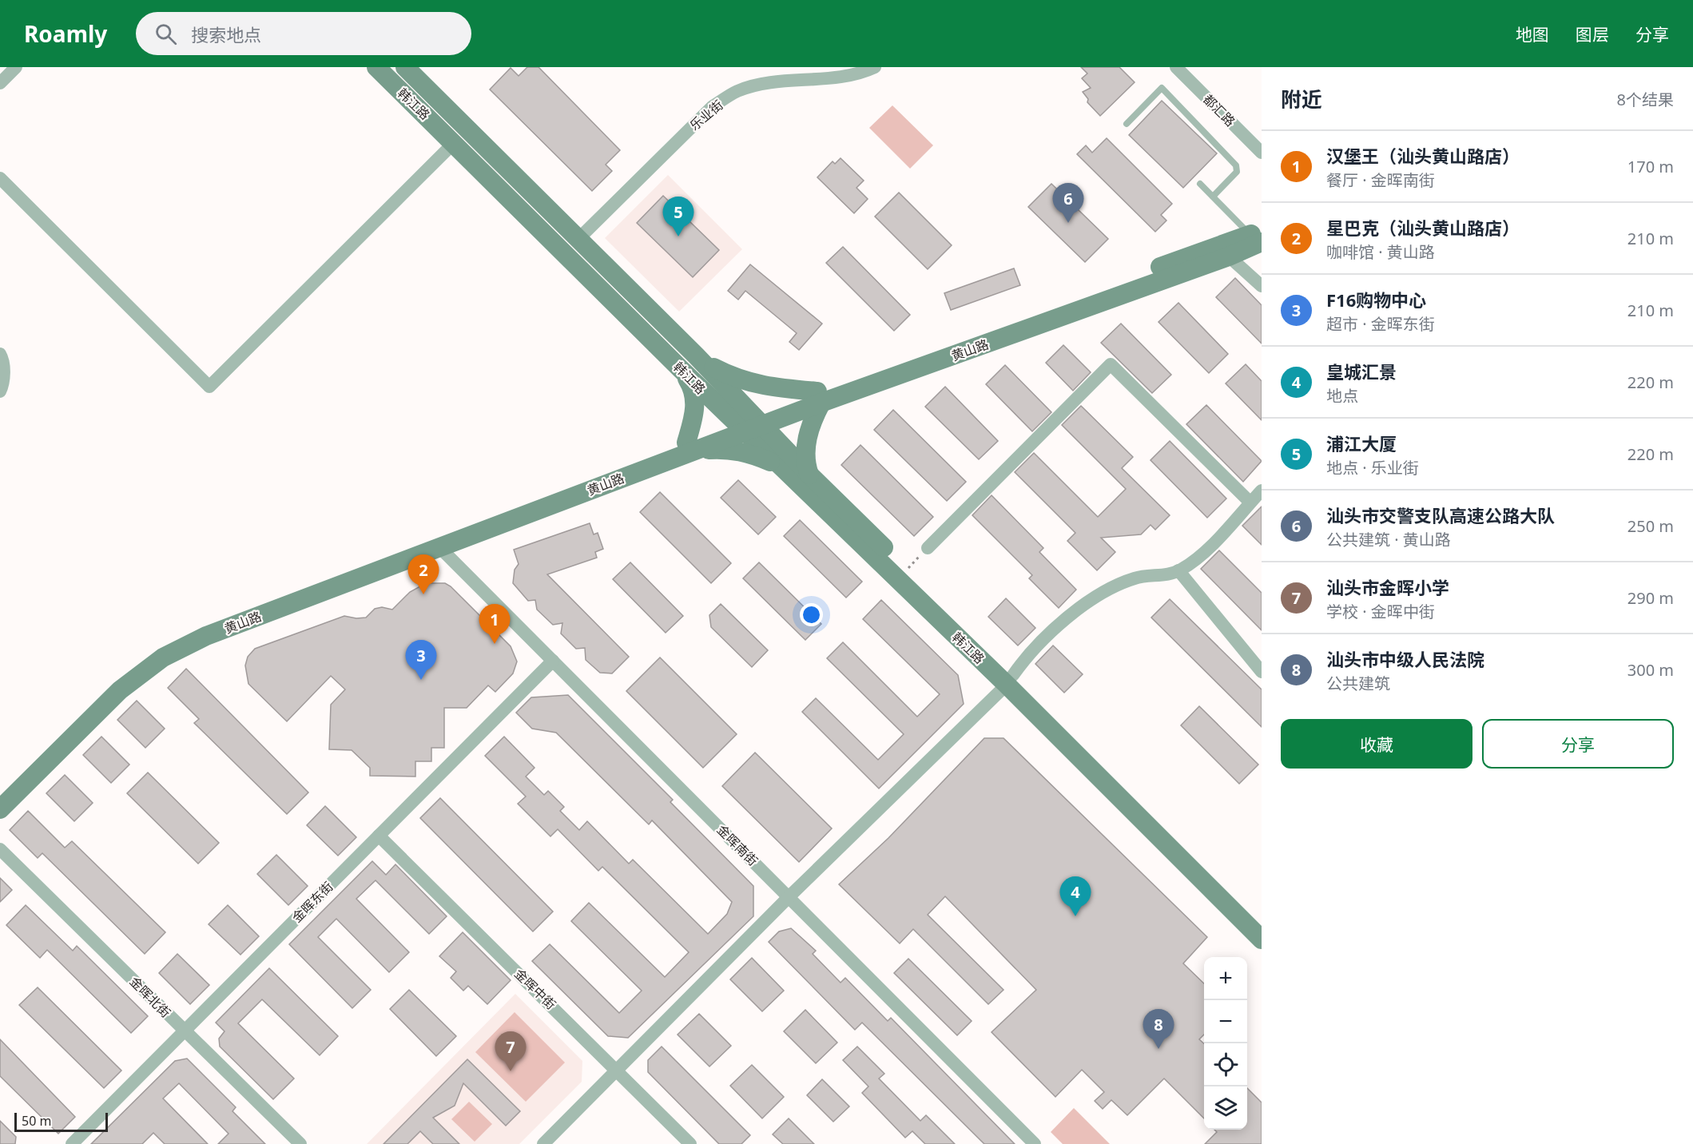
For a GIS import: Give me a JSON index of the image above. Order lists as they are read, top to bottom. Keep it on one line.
{"streets":{"street":["韩江路","都汇路","乐业街","黄山路","金晖南街","金晖东街","金晖中街","金晖北街"]},"crossings":[["韩江路","乐业街"],["韩江路","黄山路"],["黄山路","金晖南街"],["金晖南街","金晖东街"],["金晖东街","金晖中街"],["金晖东街","金晖北街"]],"scale_bar":"50 m","page":{"header":"Roamly","search":"搜索地点","nav":["地图","图层","分享"],"heading":["附近","8个结果"],"list":[{"mark":"1","name":"汉堡王（汕头黄山路店）","note":"餐厅 · 金晖南街","value":"170 m"},{"mark":"2","name":"星巴克（汕头黄山路店）","note":"咖啡馆 · 黄山路","value":"210 m"},{"mark":"3","name":"F16购物中心","note":"超市 · 金晖东街","value":"210 m"},{"mark":"4","name":"皇城汇景","note":"地点","value":"220 m"},{"mark":"5","name":"浦江大厦","note":"地点 · 乐业街","value":"220 m"},{"mark":"6","name":"汕头市交警支队高速公路大队","note":"公共建筑 · 黄山路","value":"250 m"},{"mark":"7","name":"汕头市金晖小学","note":"学校 · 金晖中街","value":"290 m"},{"mark":"8","name":"汕头市中级人民法院","note":"公共建筑","value":"300 m"}],"pins":["6","5","2","1","3","4","8","7"],"buttons":["收藏","分享"],"map_buttons":["+","−"],"scale":"50 m"}}
